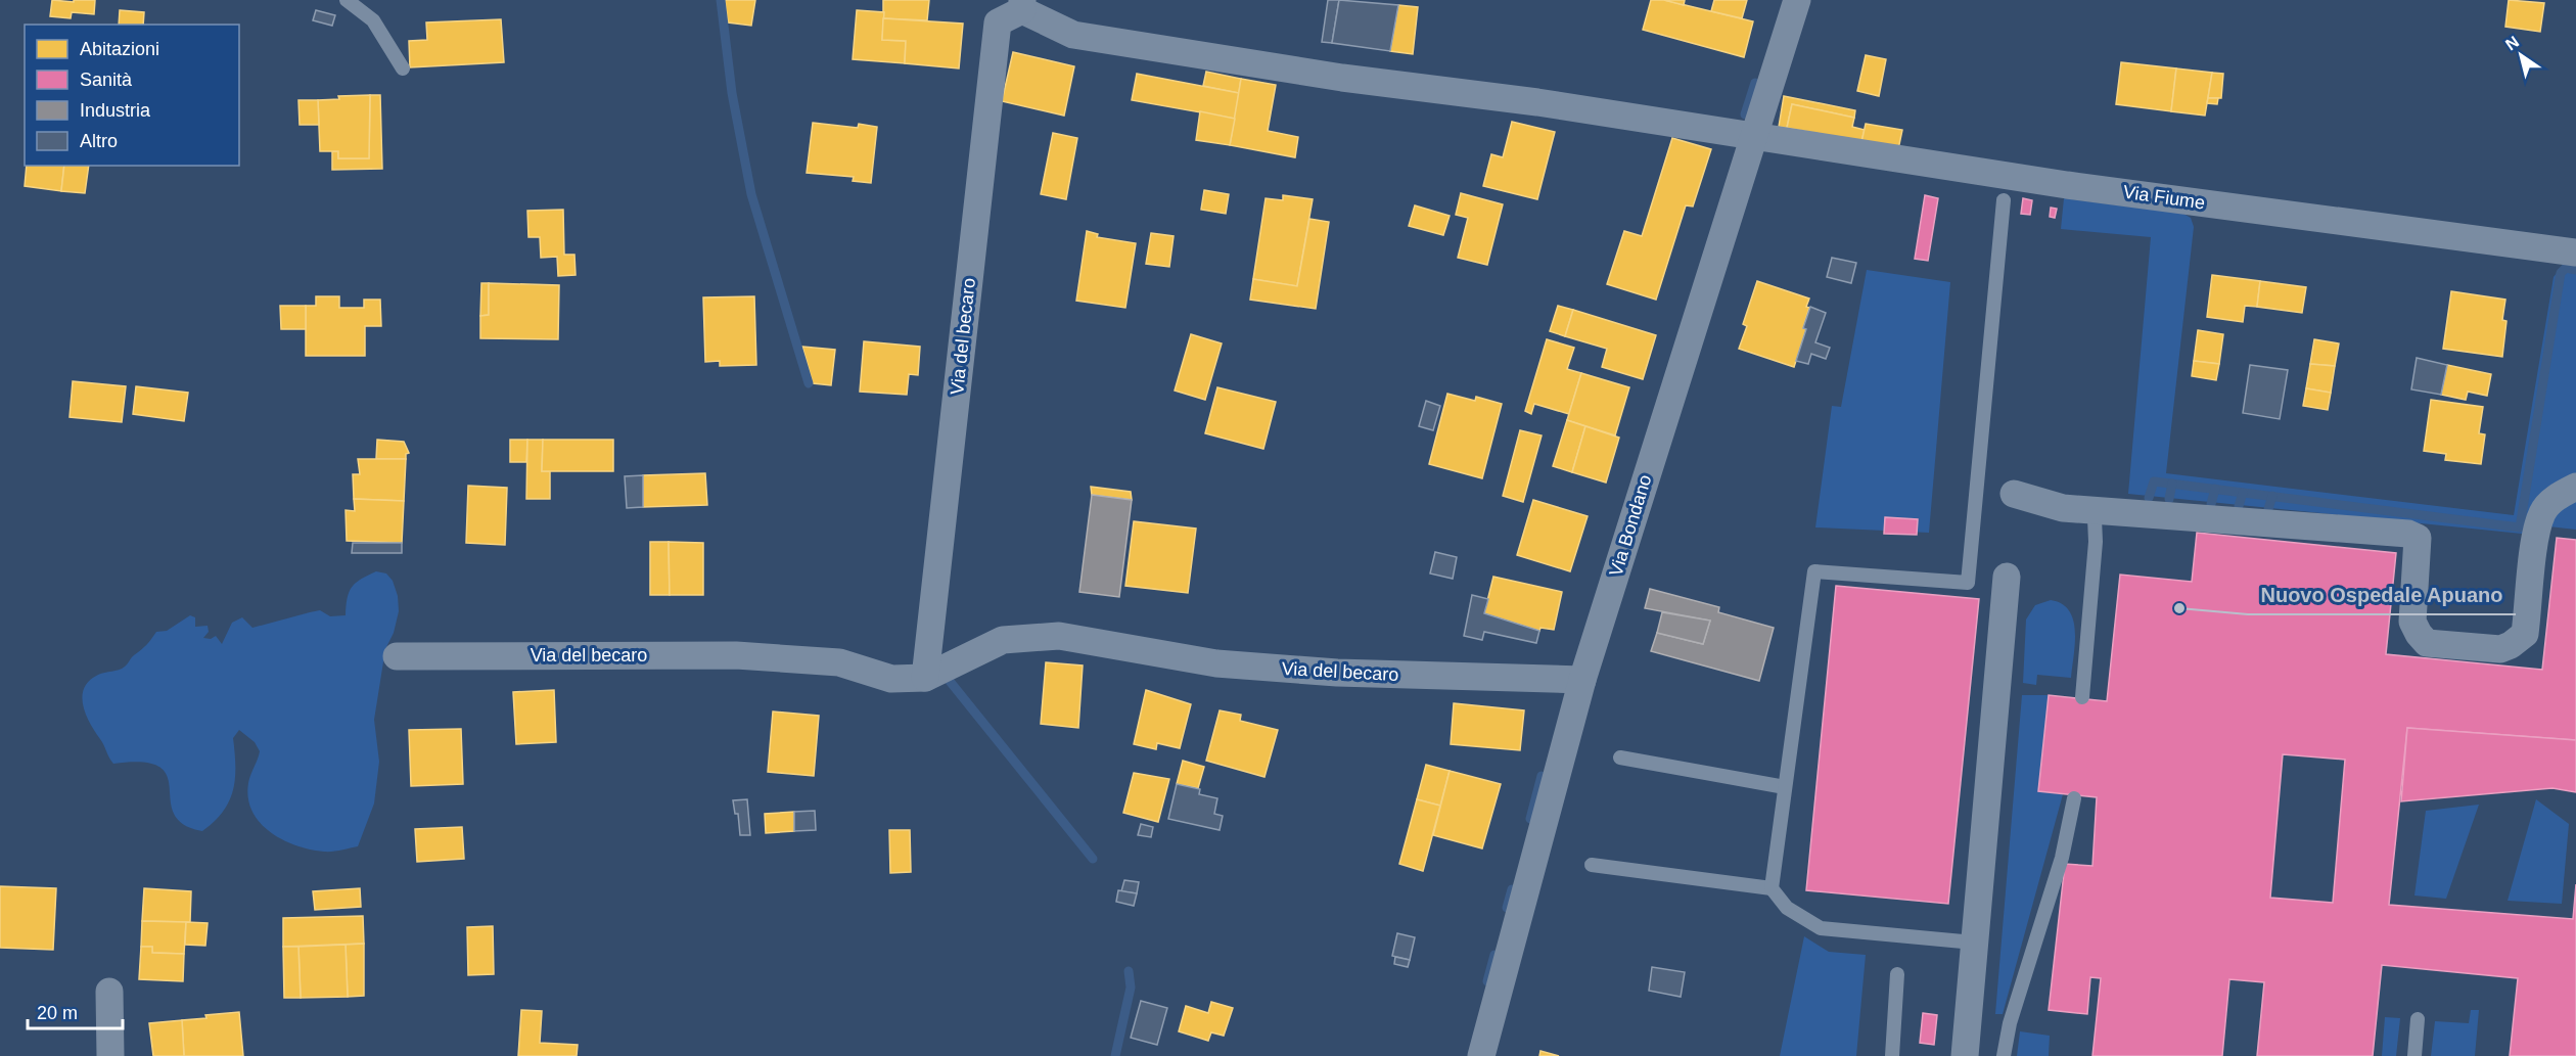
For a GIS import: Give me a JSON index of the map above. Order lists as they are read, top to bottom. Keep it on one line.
{"streets":{"street":["Via Fiume","Via del becaro","Via Bondano"]},"crossings":[["Via Fiume","Via del becaro"],["Via Fiume","Via Bondano"],["Via del becaro","Via Bondano"]],"places":["Nuovo Ospedale Apuano"],"legend":["Abitazioni","Sanità","Industria","Altro"],"scale_bar":"20 m","north":"top left"}
